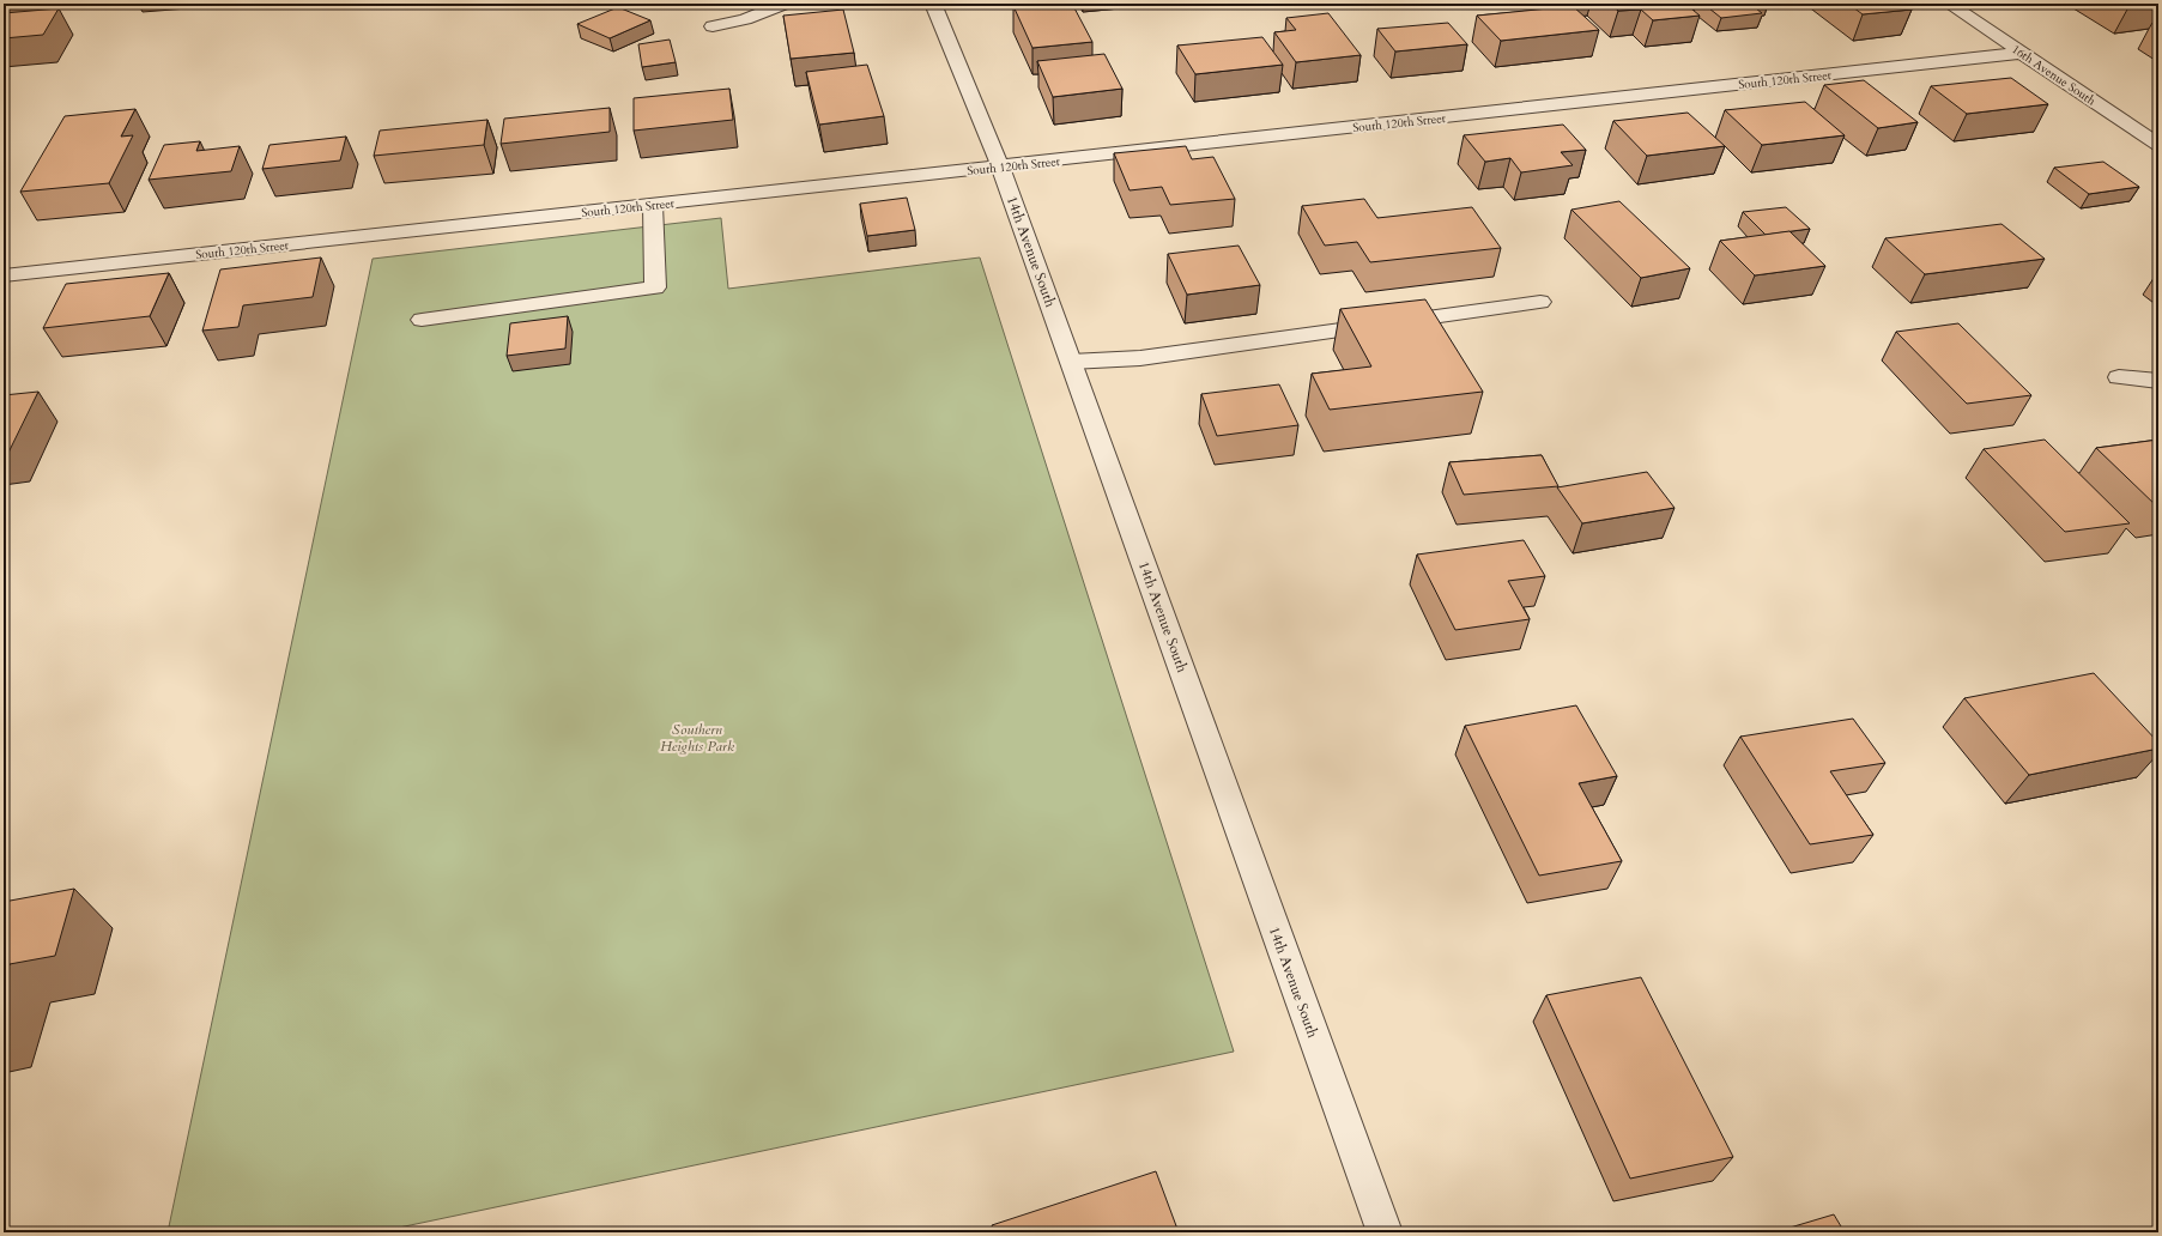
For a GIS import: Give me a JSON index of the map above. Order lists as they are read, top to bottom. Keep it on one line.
{"streets":{"street":["16th Avenue South","South 120th Street","14th Avenue South"]},"crossings":[["16th Avenue South","South 120th Street"],["South 120th Street","14th Avenue South"]],"parks":["Southern Heights Park"]}
